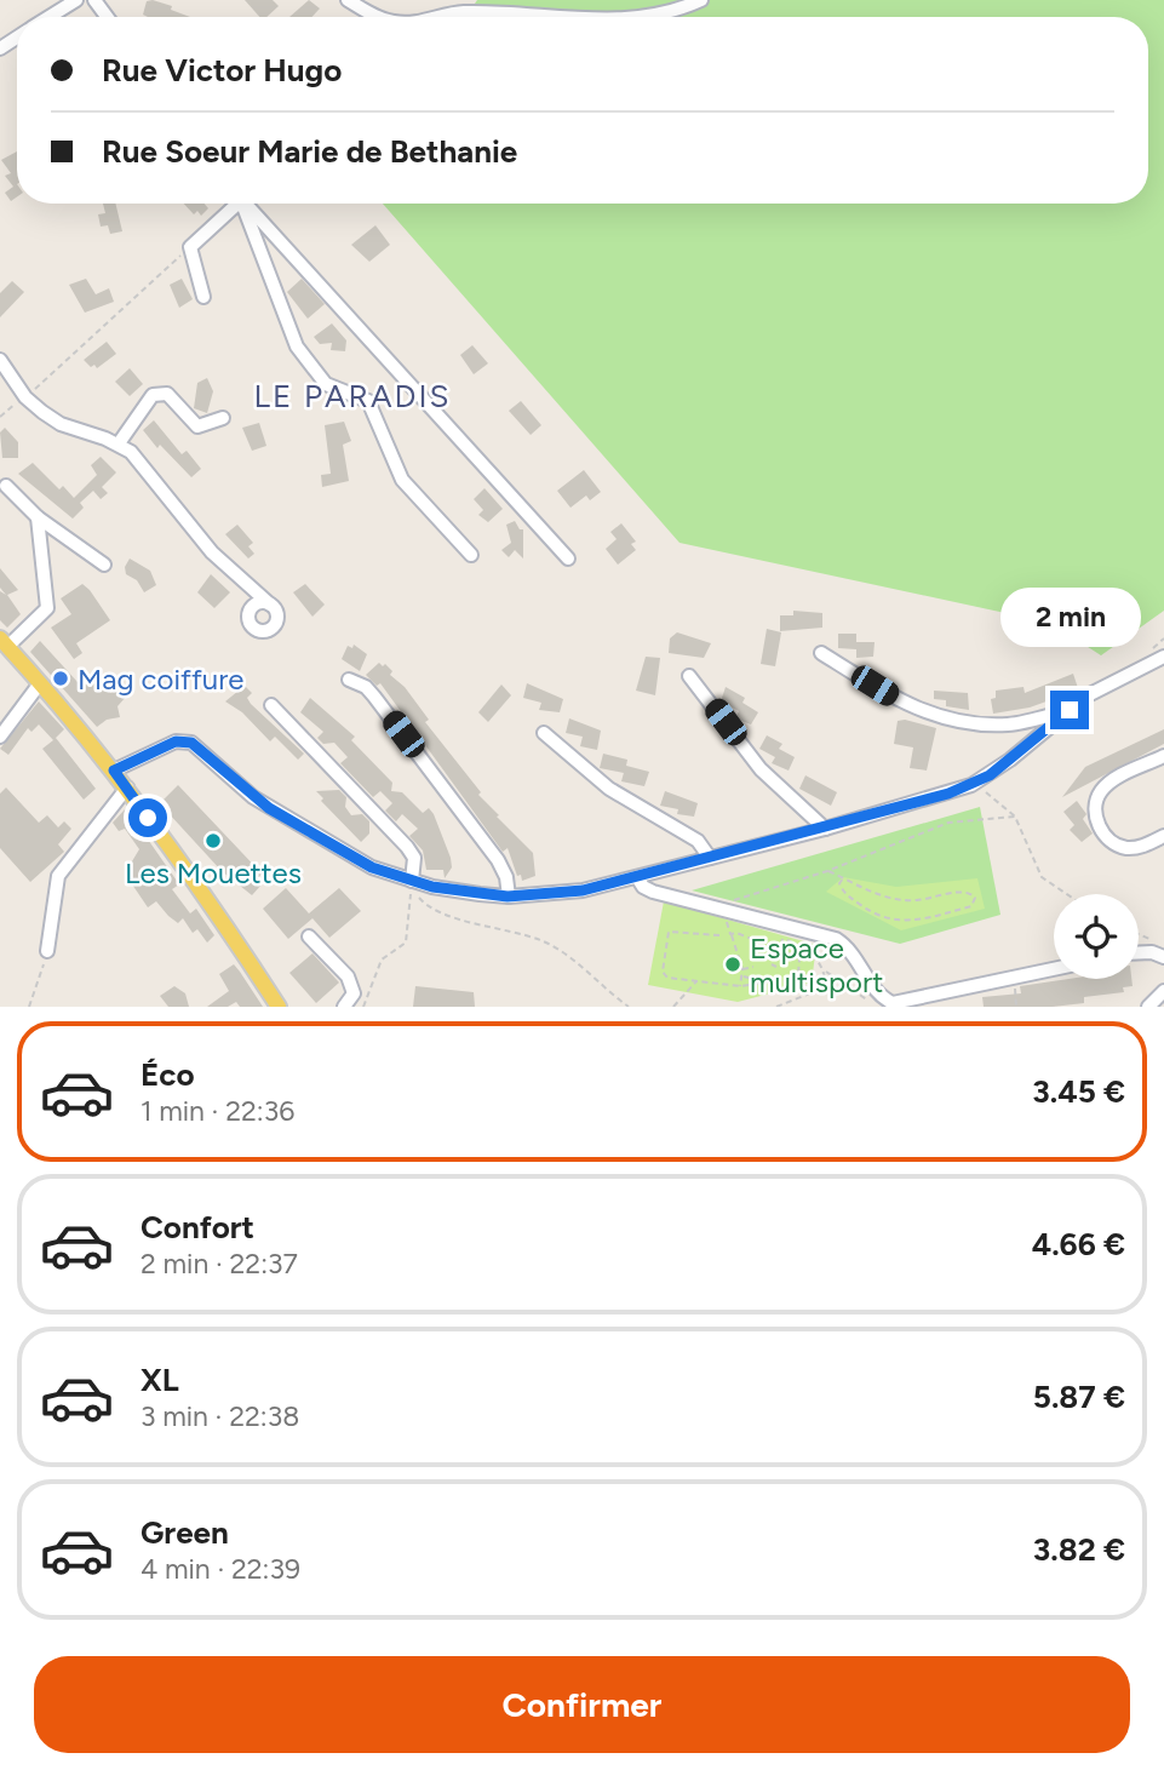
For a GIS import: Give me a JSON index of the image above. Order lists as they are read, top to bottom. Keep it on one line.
{"districts":["LE PARADIS"],"places":["Mag coiffure","Les Mouettes","Espace multisport"],"page":{"banner":["Rue Victor Hugo","Rue Soeur Marie de Bethanie"],"bubble":"2 min","list":[{"name":"Éco","note":"1 min · 22:36","value":"3.45 €"},{"name":"Confort","note":"2 min · 22:37","value":"4.66 €"},{"name":"XL","note":"3 min · 22:38","value":"5.87 €"},{"name":"Green","note":"4 min · 22:39","value":"3.82 €"}],"buttons":"Confirmer"}}
